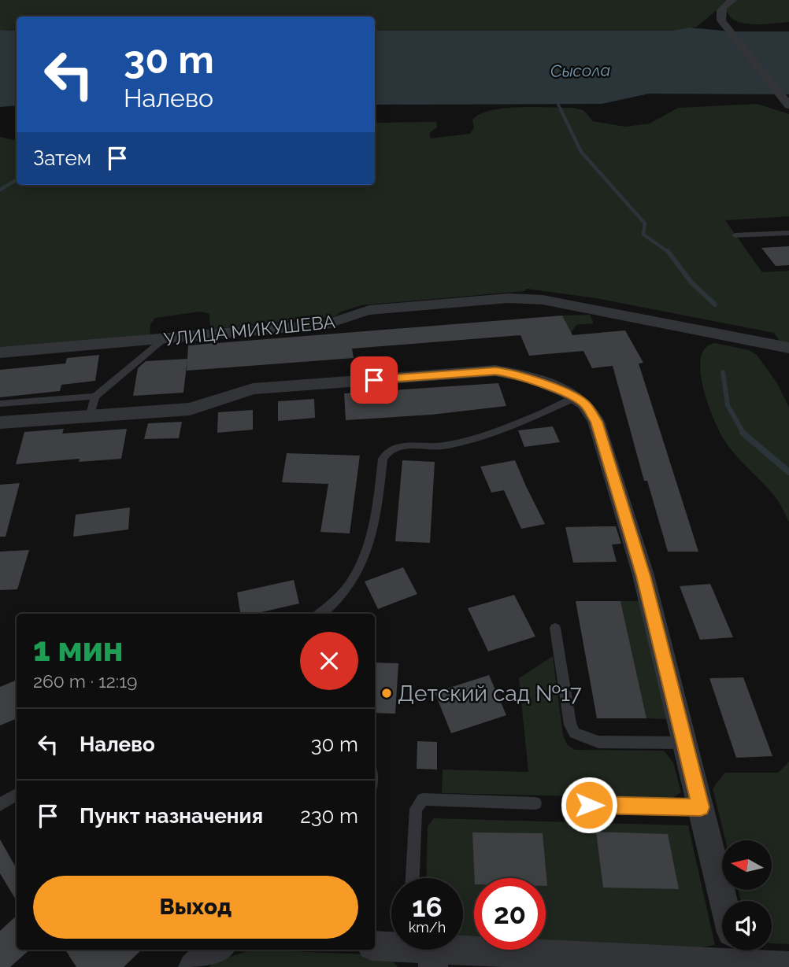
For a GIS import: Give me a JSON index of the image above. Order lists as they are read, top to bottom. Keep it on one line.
{"streets":{"street":["УЛИЦА МИКУШЕВА"]},"water":["Сысола"],"places":["Детский сад №17"],"north":"left","page":{"turn":["30 m","Налево"],"then":"Затем","heading":["1 мин","260 m · 12:19"],"list":[{"name":"Налево","value":"30 m"},{"name":"Пункт назначения","value":"230 m"}],"buttons":"Выход","speed":"16 km/h","limit":"20"}}
